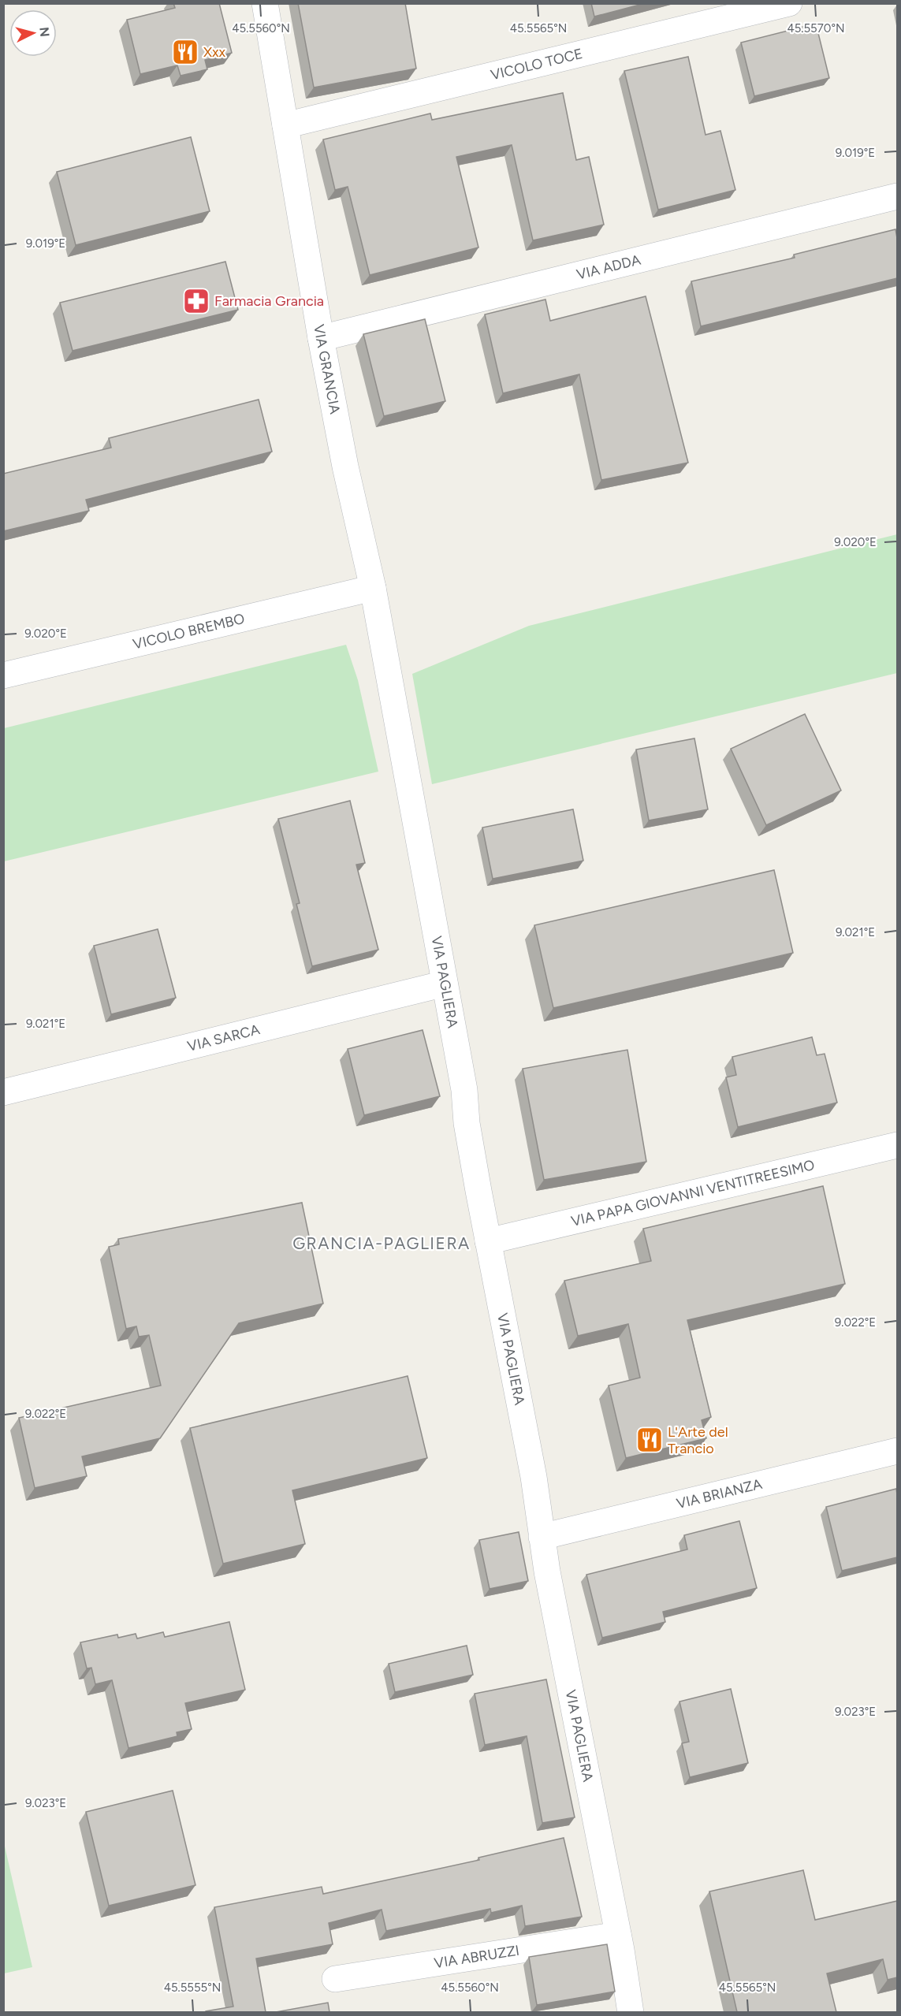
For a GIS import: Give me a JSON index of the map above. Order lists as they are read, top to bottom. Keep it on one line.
{"streets":{"street":["VICOLO TOCE","VIA ADDA","VIA GRANCIA","VICOLO BREMBO","VIA PAGLIERA","VIA SARCA","VIA PAPA GIOVANNI VENTITREESIMO","VIA BRIANZA","VIA ABRUZZI"]},"crossings":[["VICOLO TOCE","VIA GRANCIA"],["VIA ADDA","VIA GRANCIA"],["VIA GRANCIA","VICOLO BREMBO"],["VIA GRANCIA","VIA PAGLIERA"],["VIA PAGLIERA","VIA SARCA"],["VIA PAGLIERA","VIA PAPA GIOVANNI VENTITREESIMO"],["VIA PAGLIERA","VIA BRIANZA"],["VIA PAGLIERA","VIA ABRUZZI"]],"districts":["GRANCIA-PAGLIERA"],"places":{"restaurant":["Xxx","L'Arte del Trancio"],"pharmacy":["Farmacia Grancia"]},"north":"right","coordinates":["45.5560°N","45.5565°N","45.5570°N","9.019°E","9.020°E","9.021°E","9.022°E","9.023°E","45.5555°N"]}
